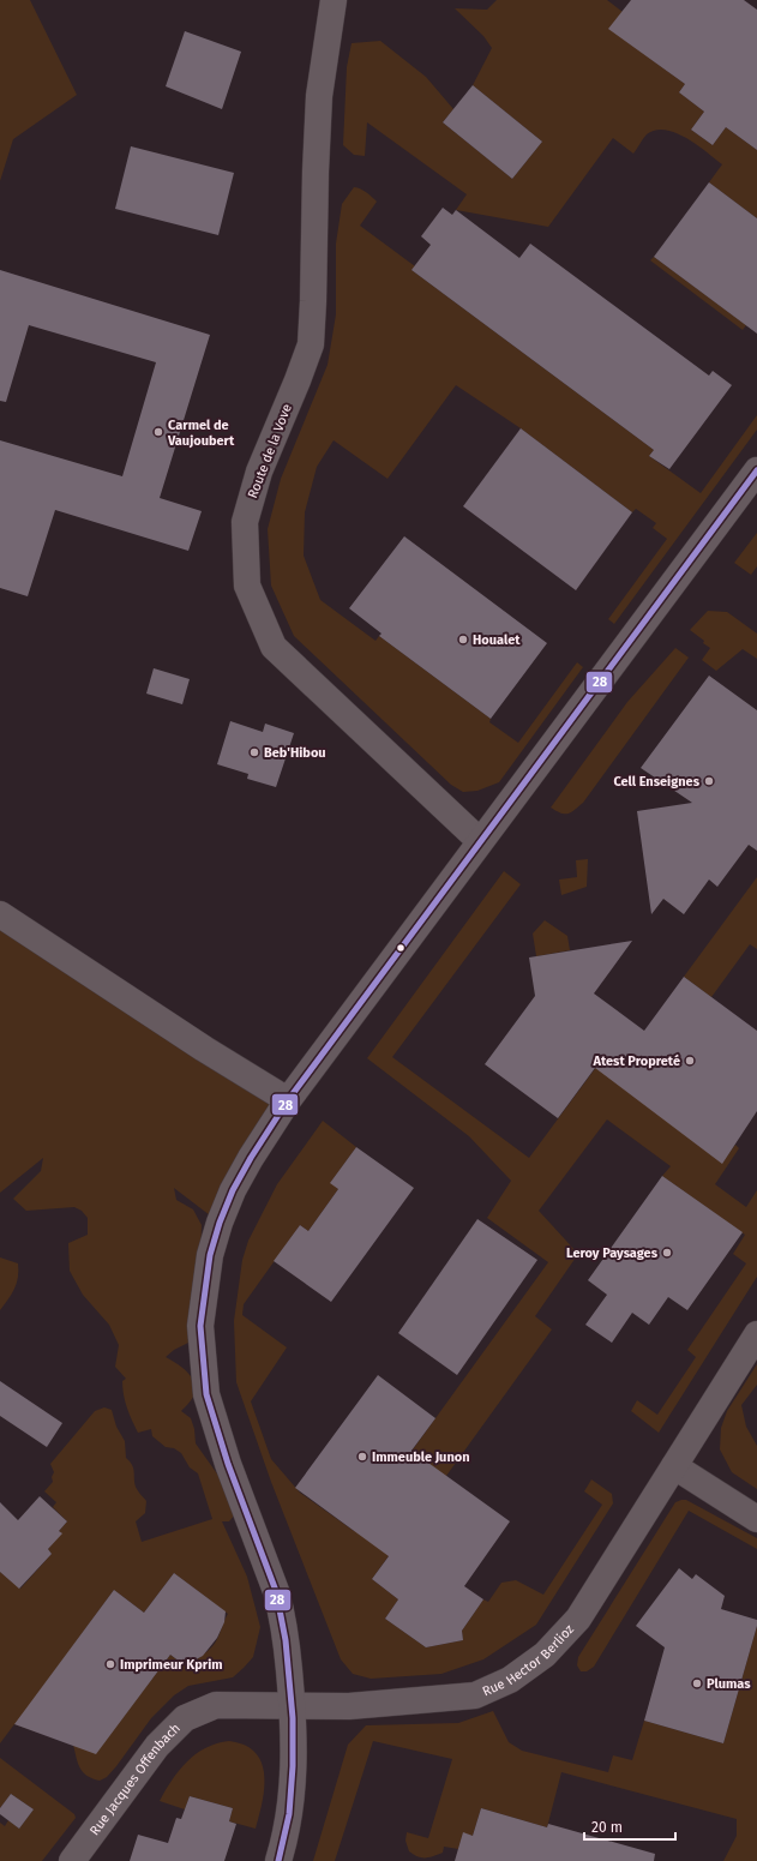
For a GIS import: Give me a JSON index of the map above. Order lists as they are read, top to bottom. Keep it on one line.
{"streets":{"street":["Route de la Vove","Rue Hector Berlioz","Rue Jacques Offenbach"]},"crossings":[["Rue Hector Berlioz","Rue Jacques Offenbach"]],"places":["Carmel de Vaujoubert","Houalet","Beb'Hibou","Cell Enseignes","Atest Propreté","Leroy Paysages","Immeuble Junon","Imprimeur Kprim","Plumas"],"lines":["transit line 28"],"scale_bar":"20 m"}
